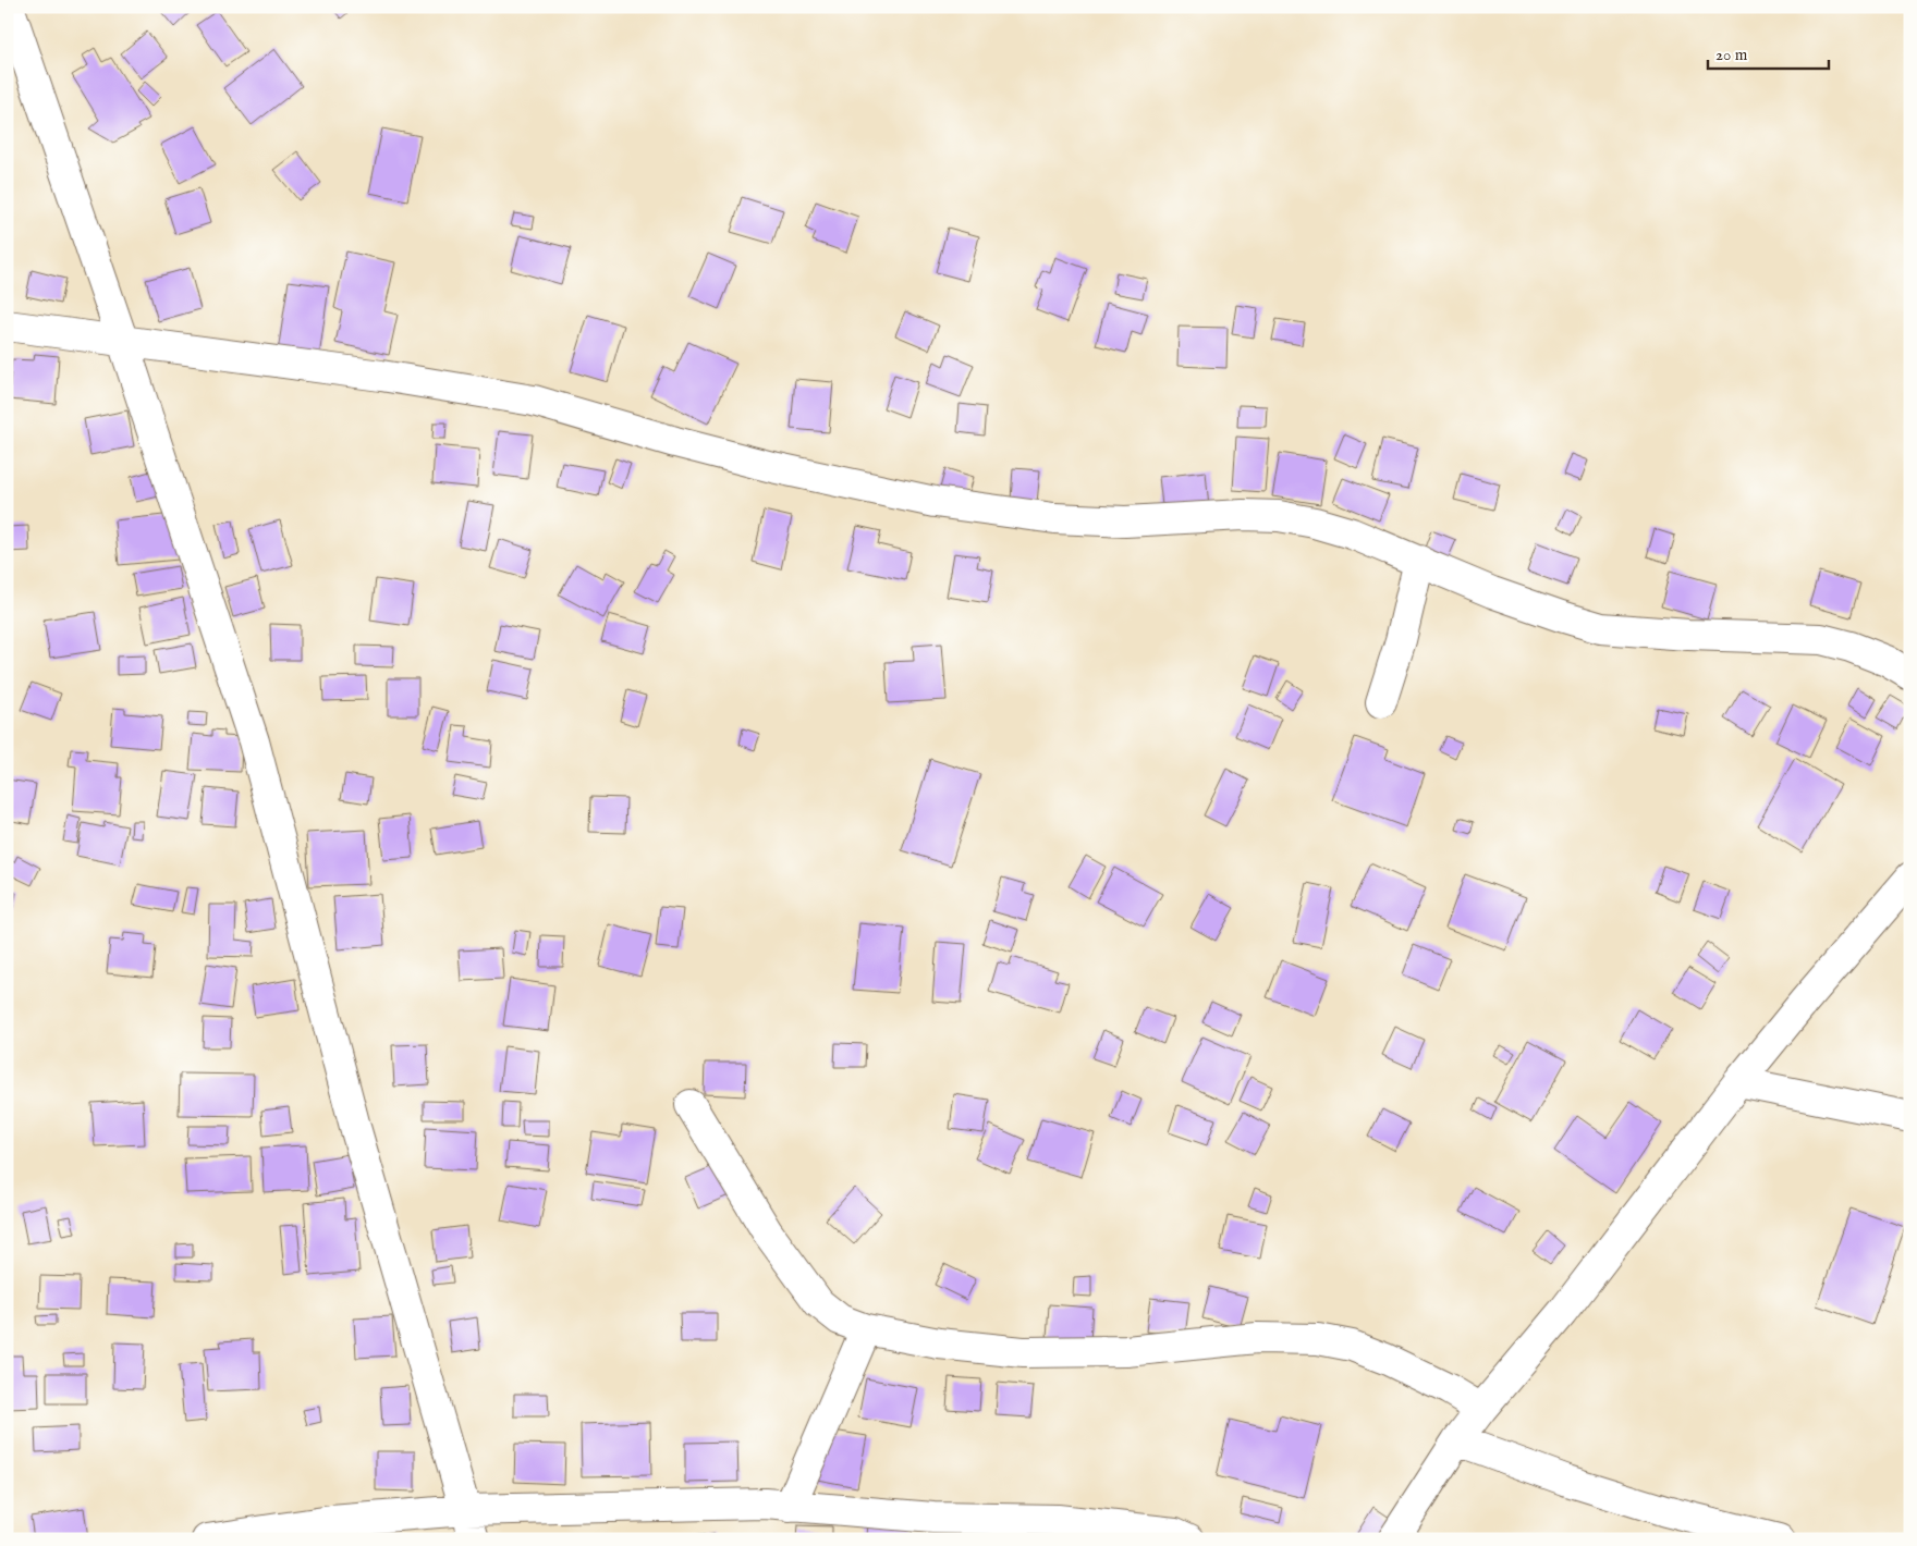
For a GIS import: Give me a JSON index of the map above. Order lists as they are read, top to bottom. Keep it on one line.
{"scale_bar":"20 m"}
